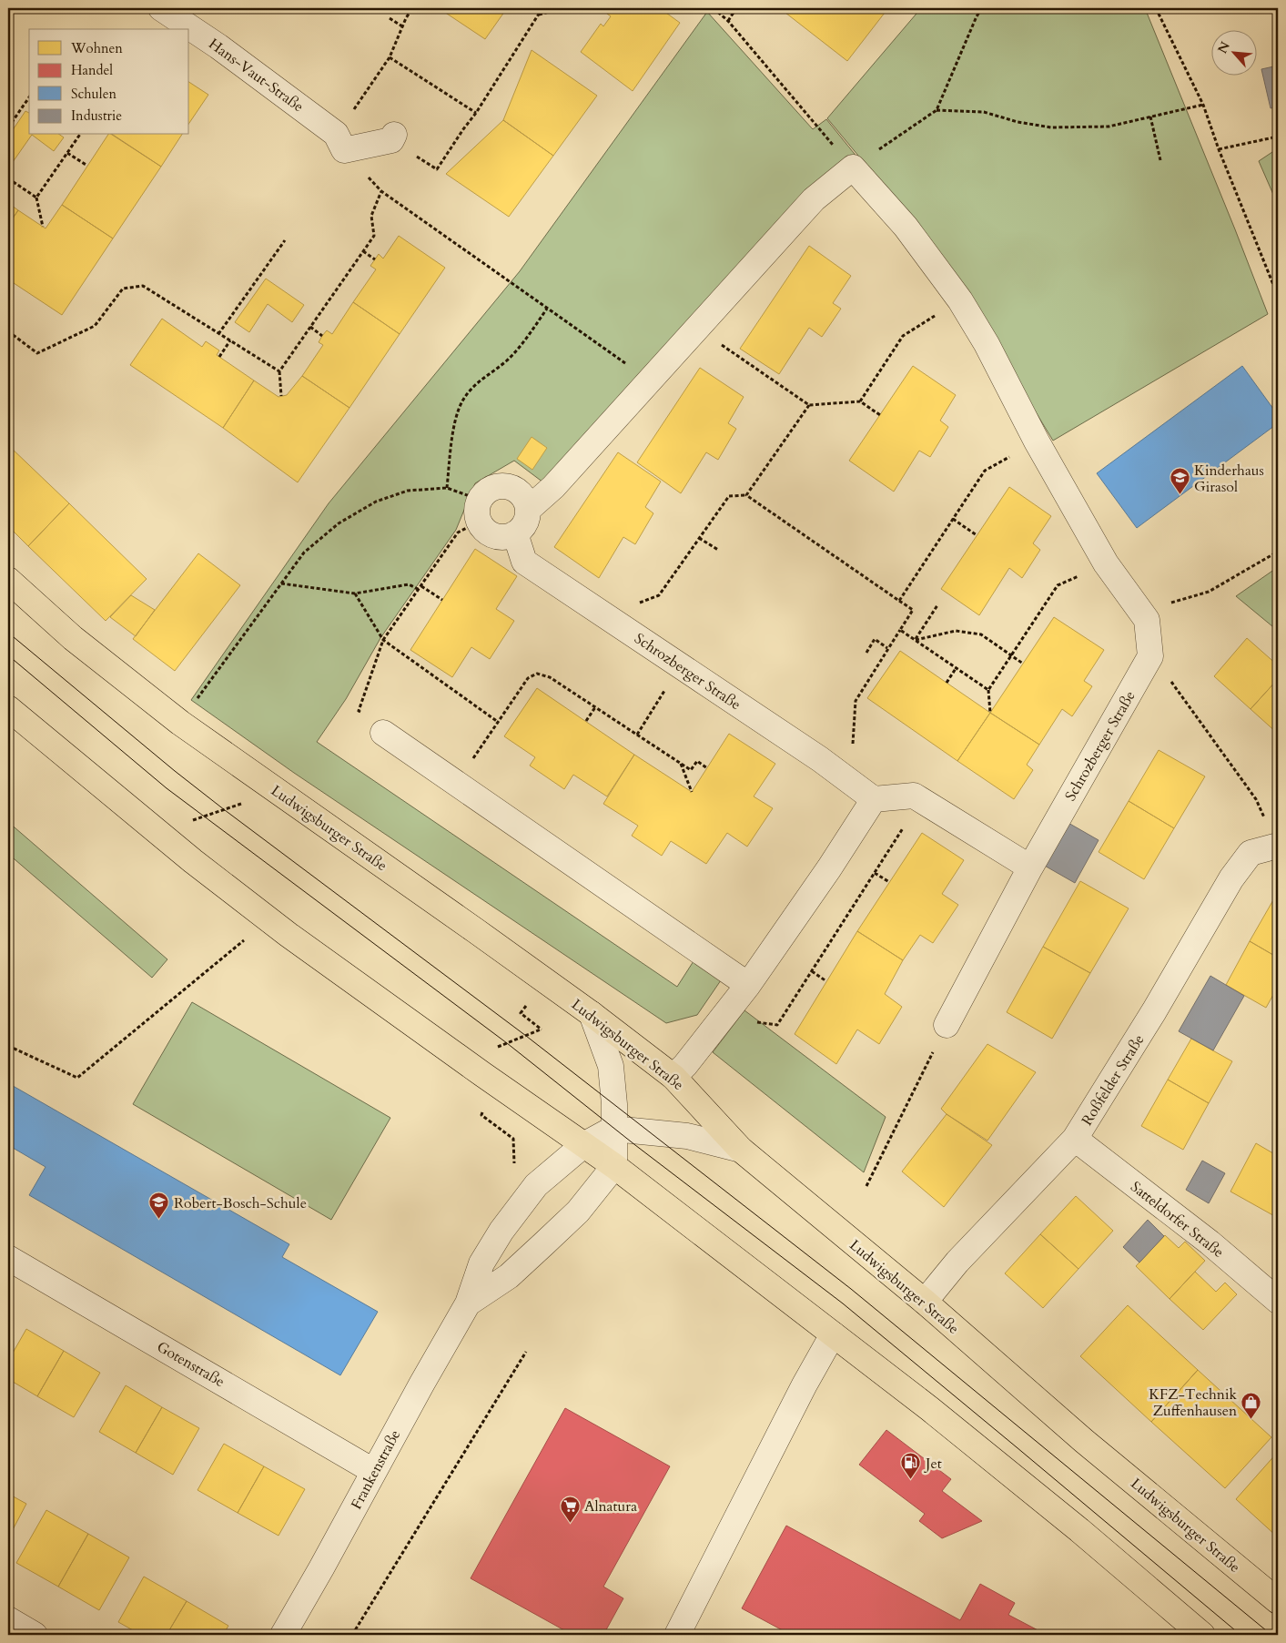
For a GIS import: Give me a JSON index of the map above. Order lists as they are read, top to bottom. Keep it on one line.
{"streets":{"main road":["Ludwigsburger Straße"],"street":["Hans-Vaut-Straße","Schrozberger Straße","Roßfelder Straße","Satteldorfer Straße","Gotenstraße","Frankenstraße"]},"crossings":[["Ludwigsburger Straße","Roßfelder Straße"],["Roßfelder Straße","Satteldorfer Straße"],["Gotenstraße","Frankenstraße"]],"places":{"school or university":["Kinderhaus Girasol","Robert-Bosch-Schule"],"shop":["KFZ-Technik Zuffenhausen"],"fuel station":["Jet"],"supermarket":["Alnatura"]},"legend":["Wohnen","Handel","Schulen","Industrie"],"north":"top left"}
